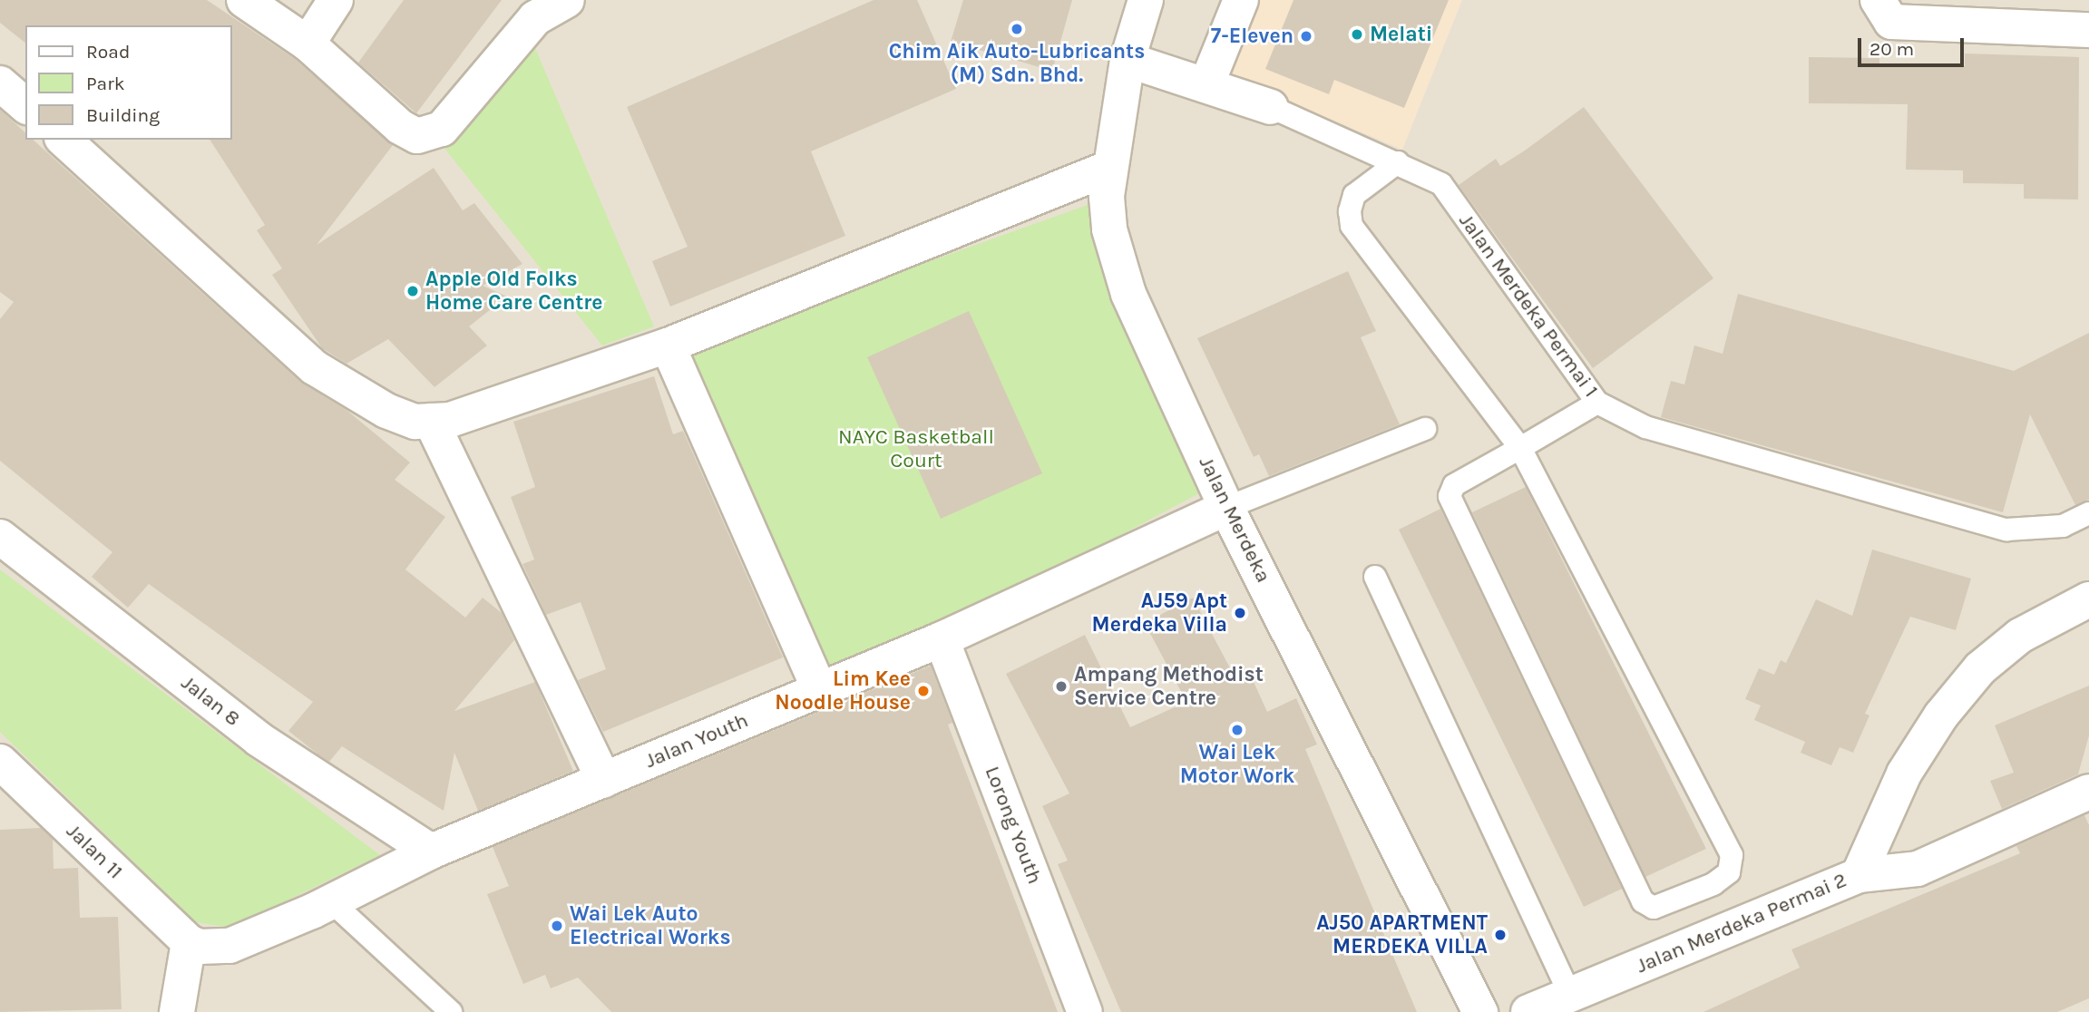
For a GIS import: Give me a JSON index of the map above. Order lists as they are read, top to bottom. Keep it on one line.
{"streets":{"street":["Jalan Merdeka Permai 1","Jalan Merdeka","Jalan 8","Jalan Youth","Lorong Youth","Jalan 11","Jalan Merdeka Permai 2"]},"crossings":[["Jalan Merdeka Permai 1","Jalan Merdeka"],["Jalan Merdeka","Jalan Youth"],["Jalan 8","Jalan Youth"],["Jalan Youth","Lorong Youth"],["Jalan Youth","Jalan 11"]],"parks":["NAYC Basketball Court"],"places":["Chim Aik Auto-Lubricants (M) Sdn. Bhd.","Melati","7-Eleven","Apple Old Folks Home Care Centre","AJ59 Apt Merdeka Villa","Ampang Methodist Service Centre","Lim Kee Noodle House","Wai Lek Motor Work","Wai Lek Auto Electrical Works","AJ50 APARTMENT MERDEKA VILLA"],"legend":["Road","Park","Building"],"scale_bar":"20 m"}
